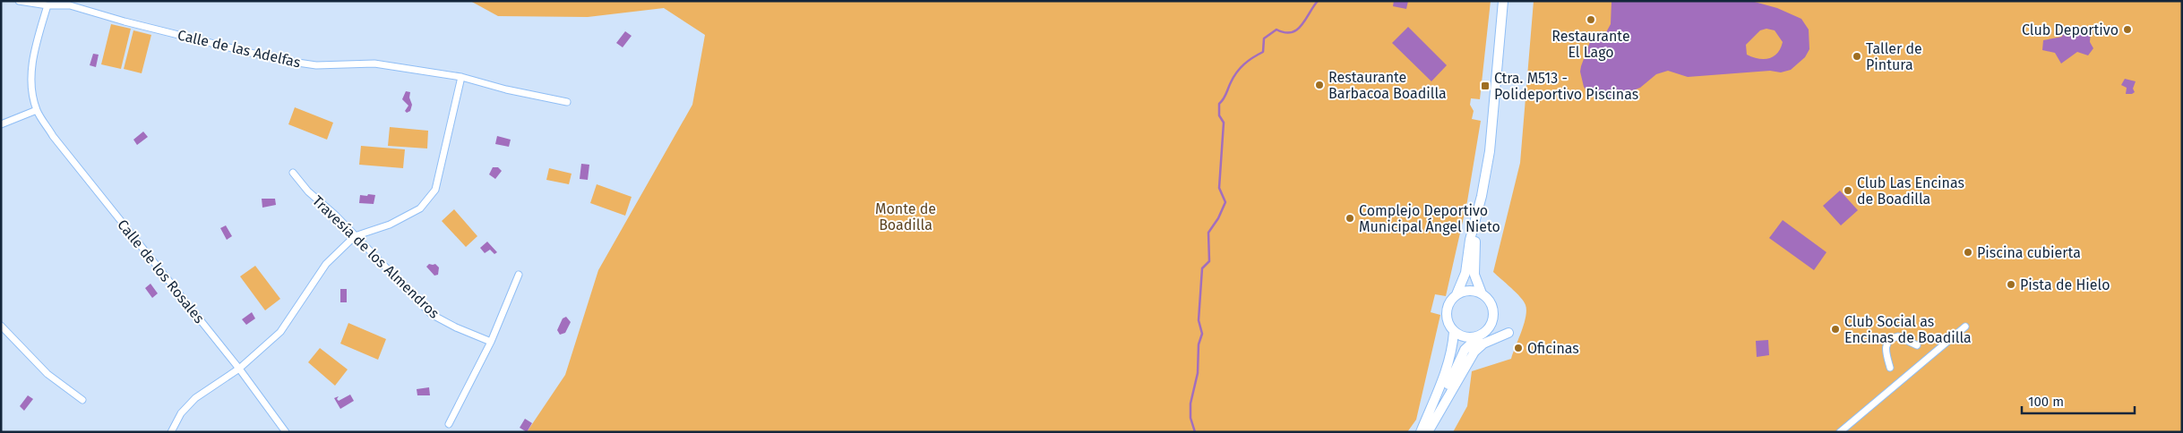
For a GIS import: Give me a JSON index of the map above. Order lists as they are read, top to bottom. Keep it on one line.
{"streets":{"street":["Calle de las Adelfas","Travesía de los Almendros","Calle de los Rosales"]},"crossings":[["Calle de las Adelfas","Calle de los Rosales"]],"parks":["Monte de Boadilla"],"places":{"other":["Restaurante El Lago","Club Deportivo","Taller de Pintura","Restaurante Barbacoa Boadilla","Club Las Encinas de Boadilla","Complejo Deportivo Municipal Ángel Nieto","Piscina cubierta","Pista de Hielo","Club Social as Encinas de Boadilla","Oficinas"],"transit":["Ctra. M513 - Polideportivo Piscinas"]},"scale_bar":"100 m"}
